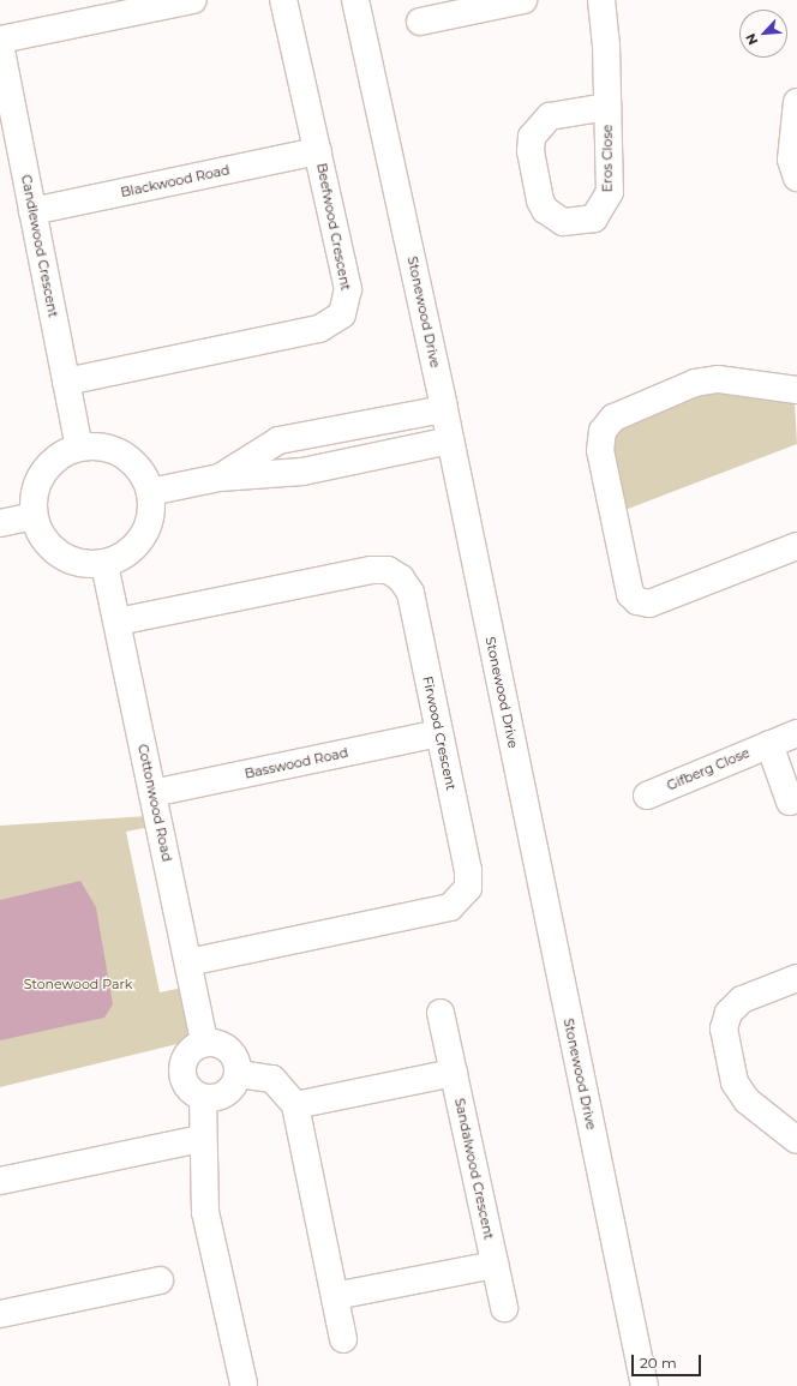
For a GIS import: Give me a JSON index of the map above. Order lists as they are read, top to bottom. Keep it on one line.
{"streets":{"street":["Eros Close","Blackwood Road","Beefwood Crescent","Candlewood Crescent","Stonewood Drive","Firwood Crescent","Basswood Road","Gifberg Close","Cottonwood Road","Sandalwood Crescent"]},"crossings":[["Blackwood Road","Beefwood Crescent"],["Blackwood Road","Candlewood Crescent"],["Beefwood Crescent","Candlewood Crescent"],["Candlewood Crescent","Cottonwood Road"],["Firwood Crescent","Basswood Road"],["Firwood Crescent","Cottonwood Road"],["Basswood Road","Cottonwood Road"]],"parks":["Stonewood Park"],"scale_bar":"20 m","north":"bottom left"}
